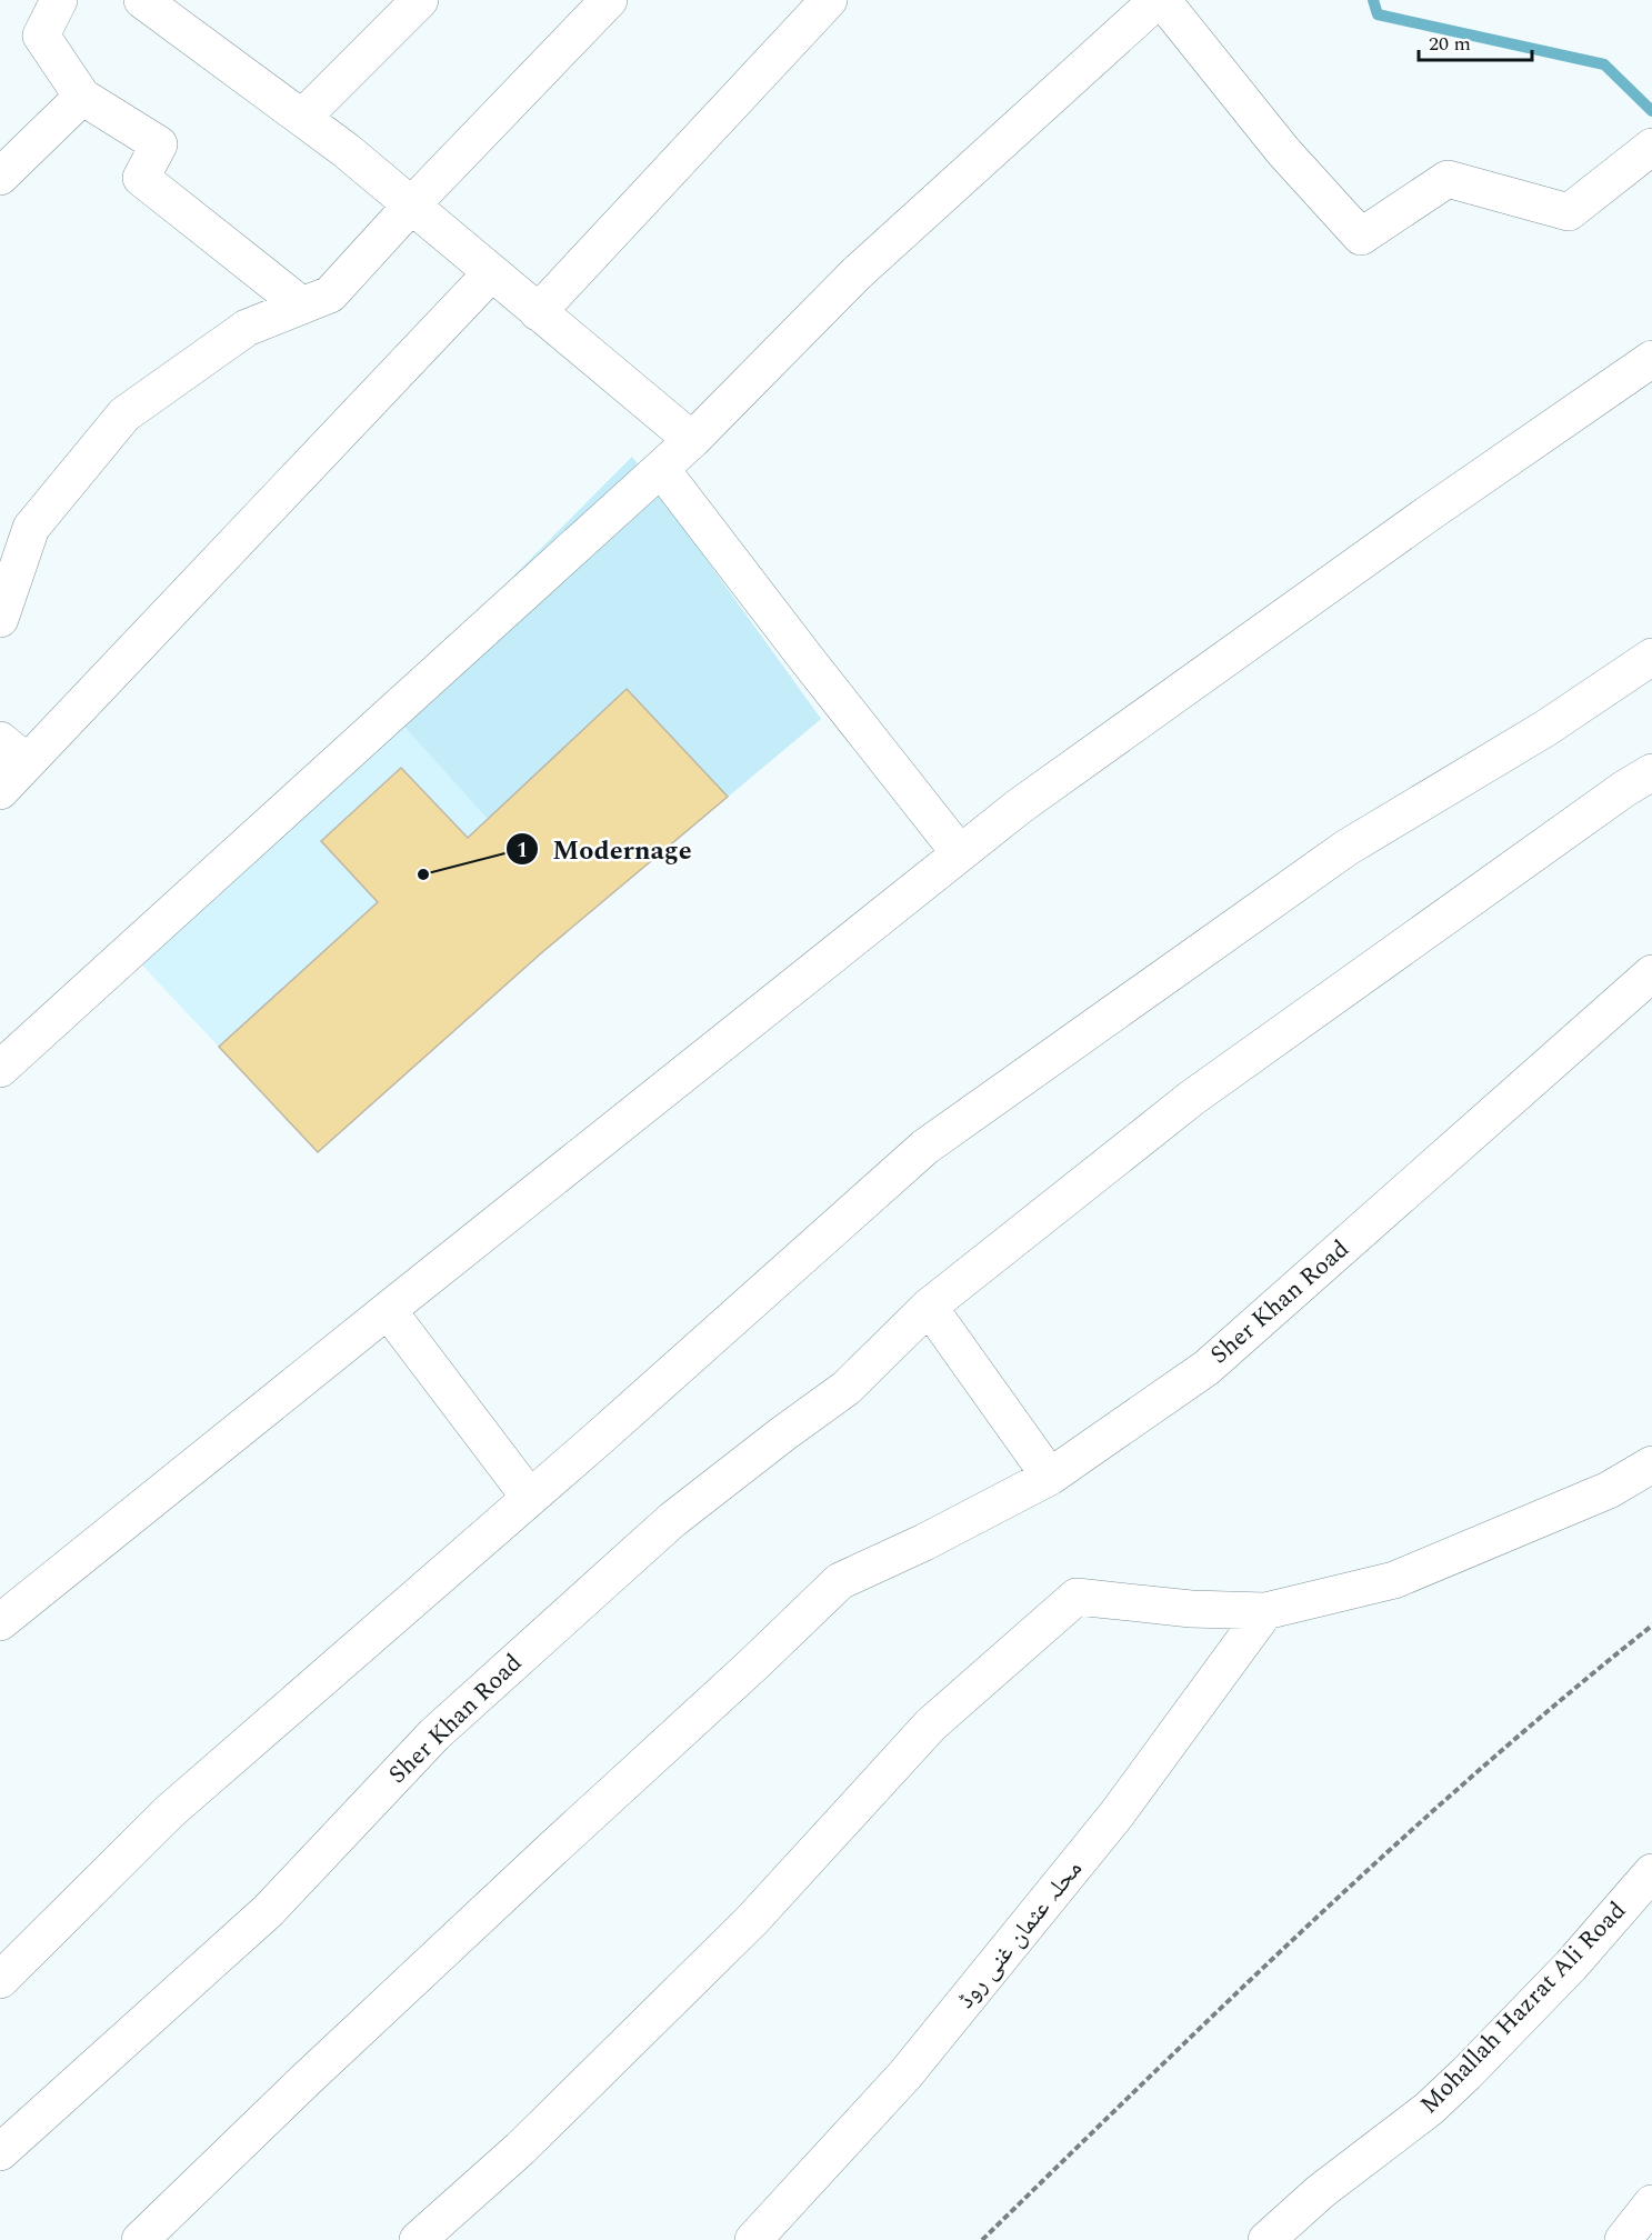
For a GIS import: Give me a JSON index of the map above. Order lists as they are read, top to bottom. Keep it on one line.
{"streets":{"street":["Sher Khan Road","محلہ عثمان غنی روڈ","Mohallah Hazrat Ali Road"]},"places":["Modernage"],"scale_bar":"20 m"}
